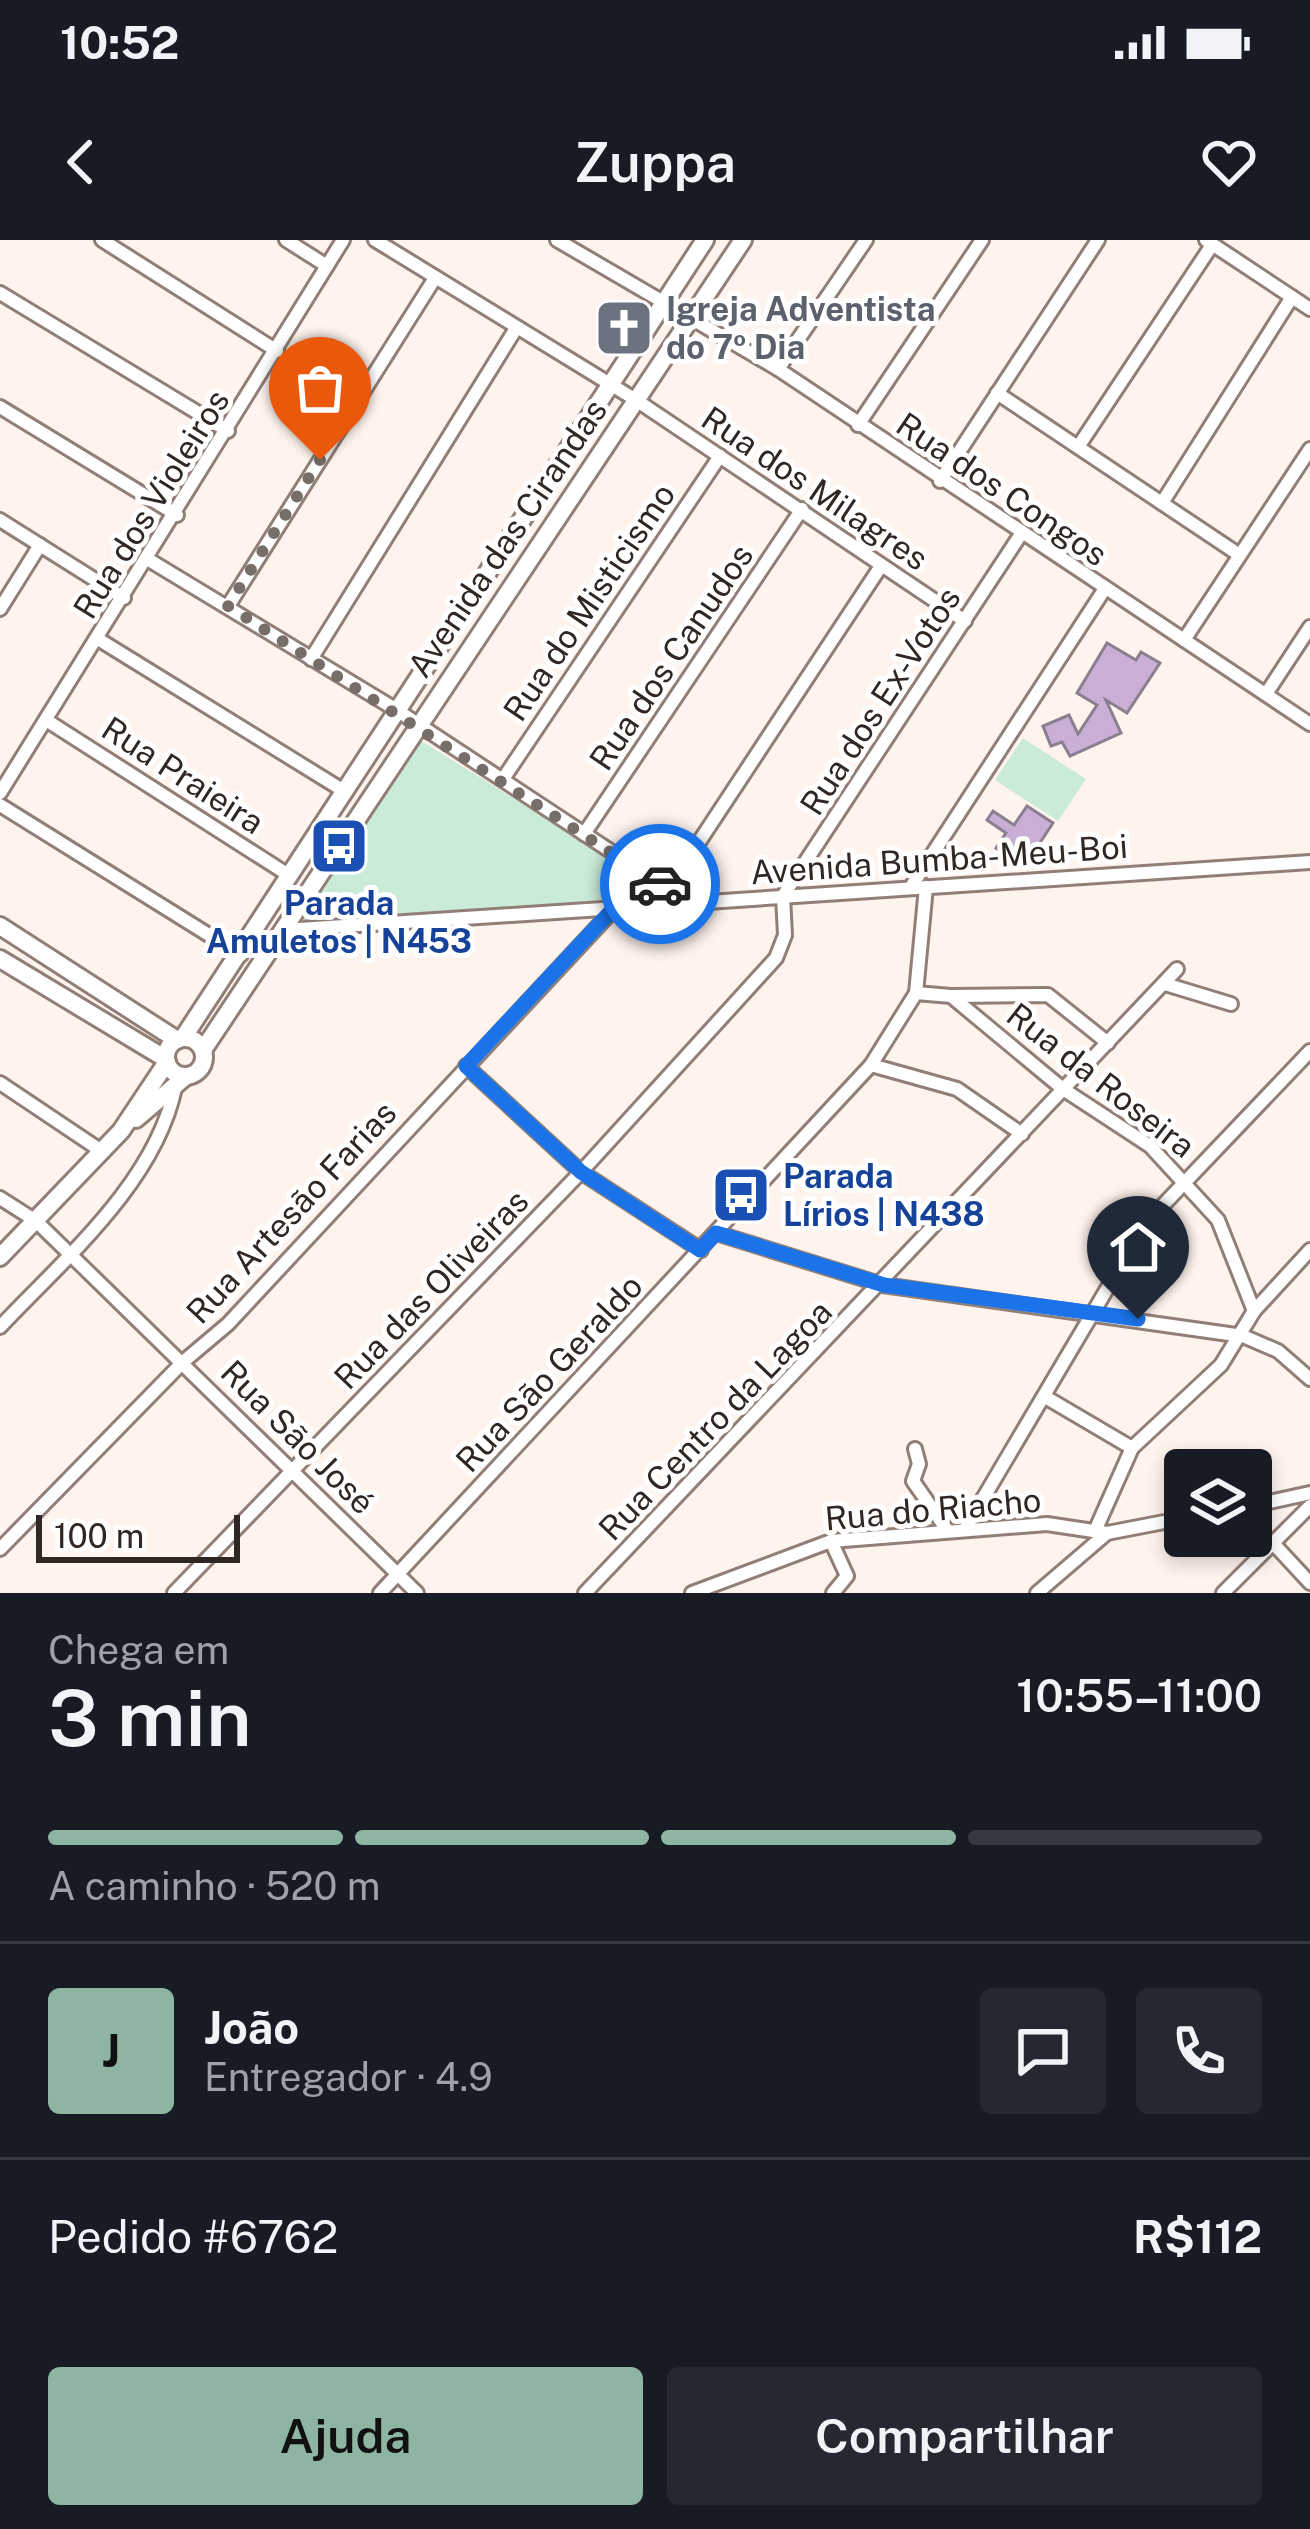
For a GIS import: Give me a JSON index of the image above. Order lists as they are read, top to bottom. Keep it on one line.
{"streets":{"street":["Rua dos Milagres","Rua dos Congos","Rua dos Violeiros","Avenida das Cirandas","Rua do Misticismo","Rua dos Canudos","Rua dos Ex-Votos","Rua Praieira","Avenida Bumba-Meu-Boi","Rua da Roseira","Rua Artesão Farias","Rua das Oliveiras","Rua São Geraldo","Rua Centro da Lagoa","Rua São José","Rua do Riacho"]},"crossings":[["Rua dos Milagres","Avenida das Cirandas"],["Rua dos Milagres","Rua do Misticismo"],["Rua dos Milagres","Rua dos Canudos"],["Rua dos Milagres","Rua dos Ex-Votos"],["Rua dos Congos","Avenida das Cirandas"],["Rua dos Congos","Rua dos Ex-Votos"],["Rua dos Violeiros","Rua Praieira"],["Avenida das Cirandas","Rua Praieira"],["Avenida das Cirandas","Avenida Bumba-Meu-Boi"],["Rua dos Ex-Votos","Avenida Bumba-Meu-Boi"],["Rua dos Ex-Votos","Rua das Oliveiras"],["Avenida Bumba-Meu-Boi","Rua Artesão Farias"],["Avenida Bumba-Meu-Boi","Rua das Oliveiras"],["Avenida Bumba-Meu-Boi","Rua São Geraldo"],["Rua da Roseira","Rua Centro da Lagoa"],["Rua Artesão Farias","Rua São José"],["Rua das Oliveiras","Rua São José"],["Rua São Geraldo","Rua São José"]],"places":{"church":["Igreja Adventista do 7º Dia"],"bus stop":["Parada Amuletos | N453","Parada Lírios | N438"]},"scale_bar":"100 m","page":{"status":"10:52","header":"Zuppa","scale":"100 m","heading":["3 min","Chega em","10:55–11:00"],"panel":["João","Entregador · 4.9","Pedido #6762","R$112"],"bar":"A caminho · 520 m","round":"J","buttons":["Ajuda","Compartilhar"]}}
